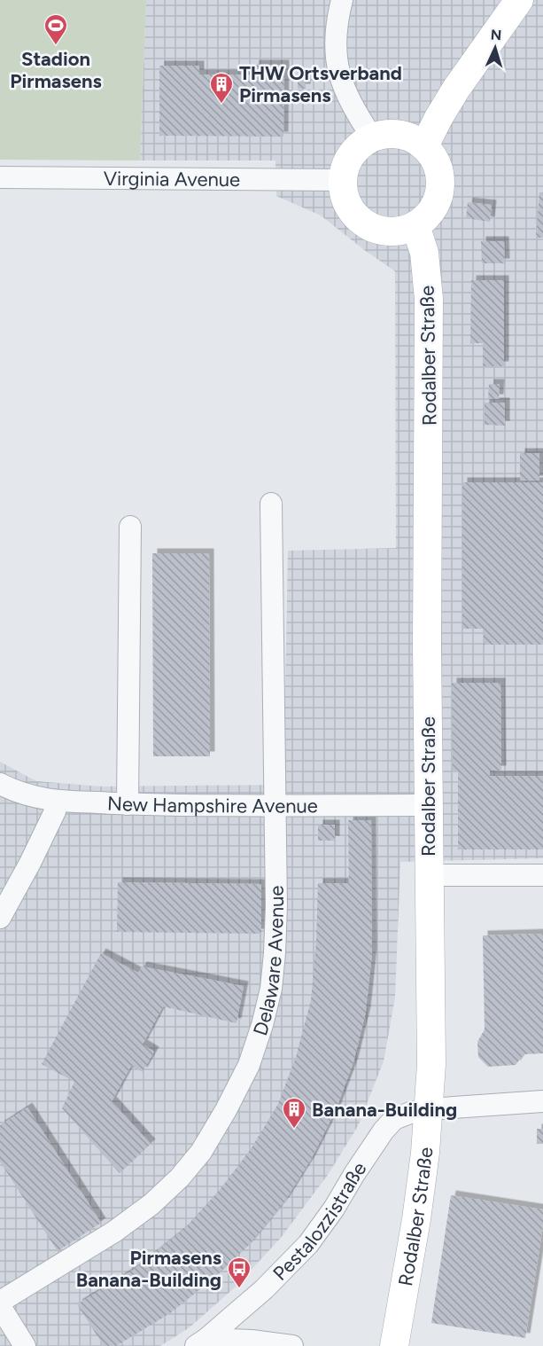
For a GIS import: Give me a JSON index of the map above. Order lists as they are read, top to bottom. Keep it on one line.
{"streets":{"main road":["Rodalber Straße"],"street":["Virginia Avenue","New Hampshire Avenue","Delaware Avenue","Pestalozzistraße"]},"crossings":[["Virginia Avenue","Rodalber Straße"],["Rodalber Straße","New Hampshire Avenue"],["Rodalber Straße","Pestalozzistraße"],["New Hampshire Avenue","Delaware Avenue"]],"places":{"sports":["Stadion Pirmasens"],"building":["THW Ortsverband Pirmasens","Banana-Building"],"bus stop":["Pirmasens Banana-Building"]},"north":"top"}
